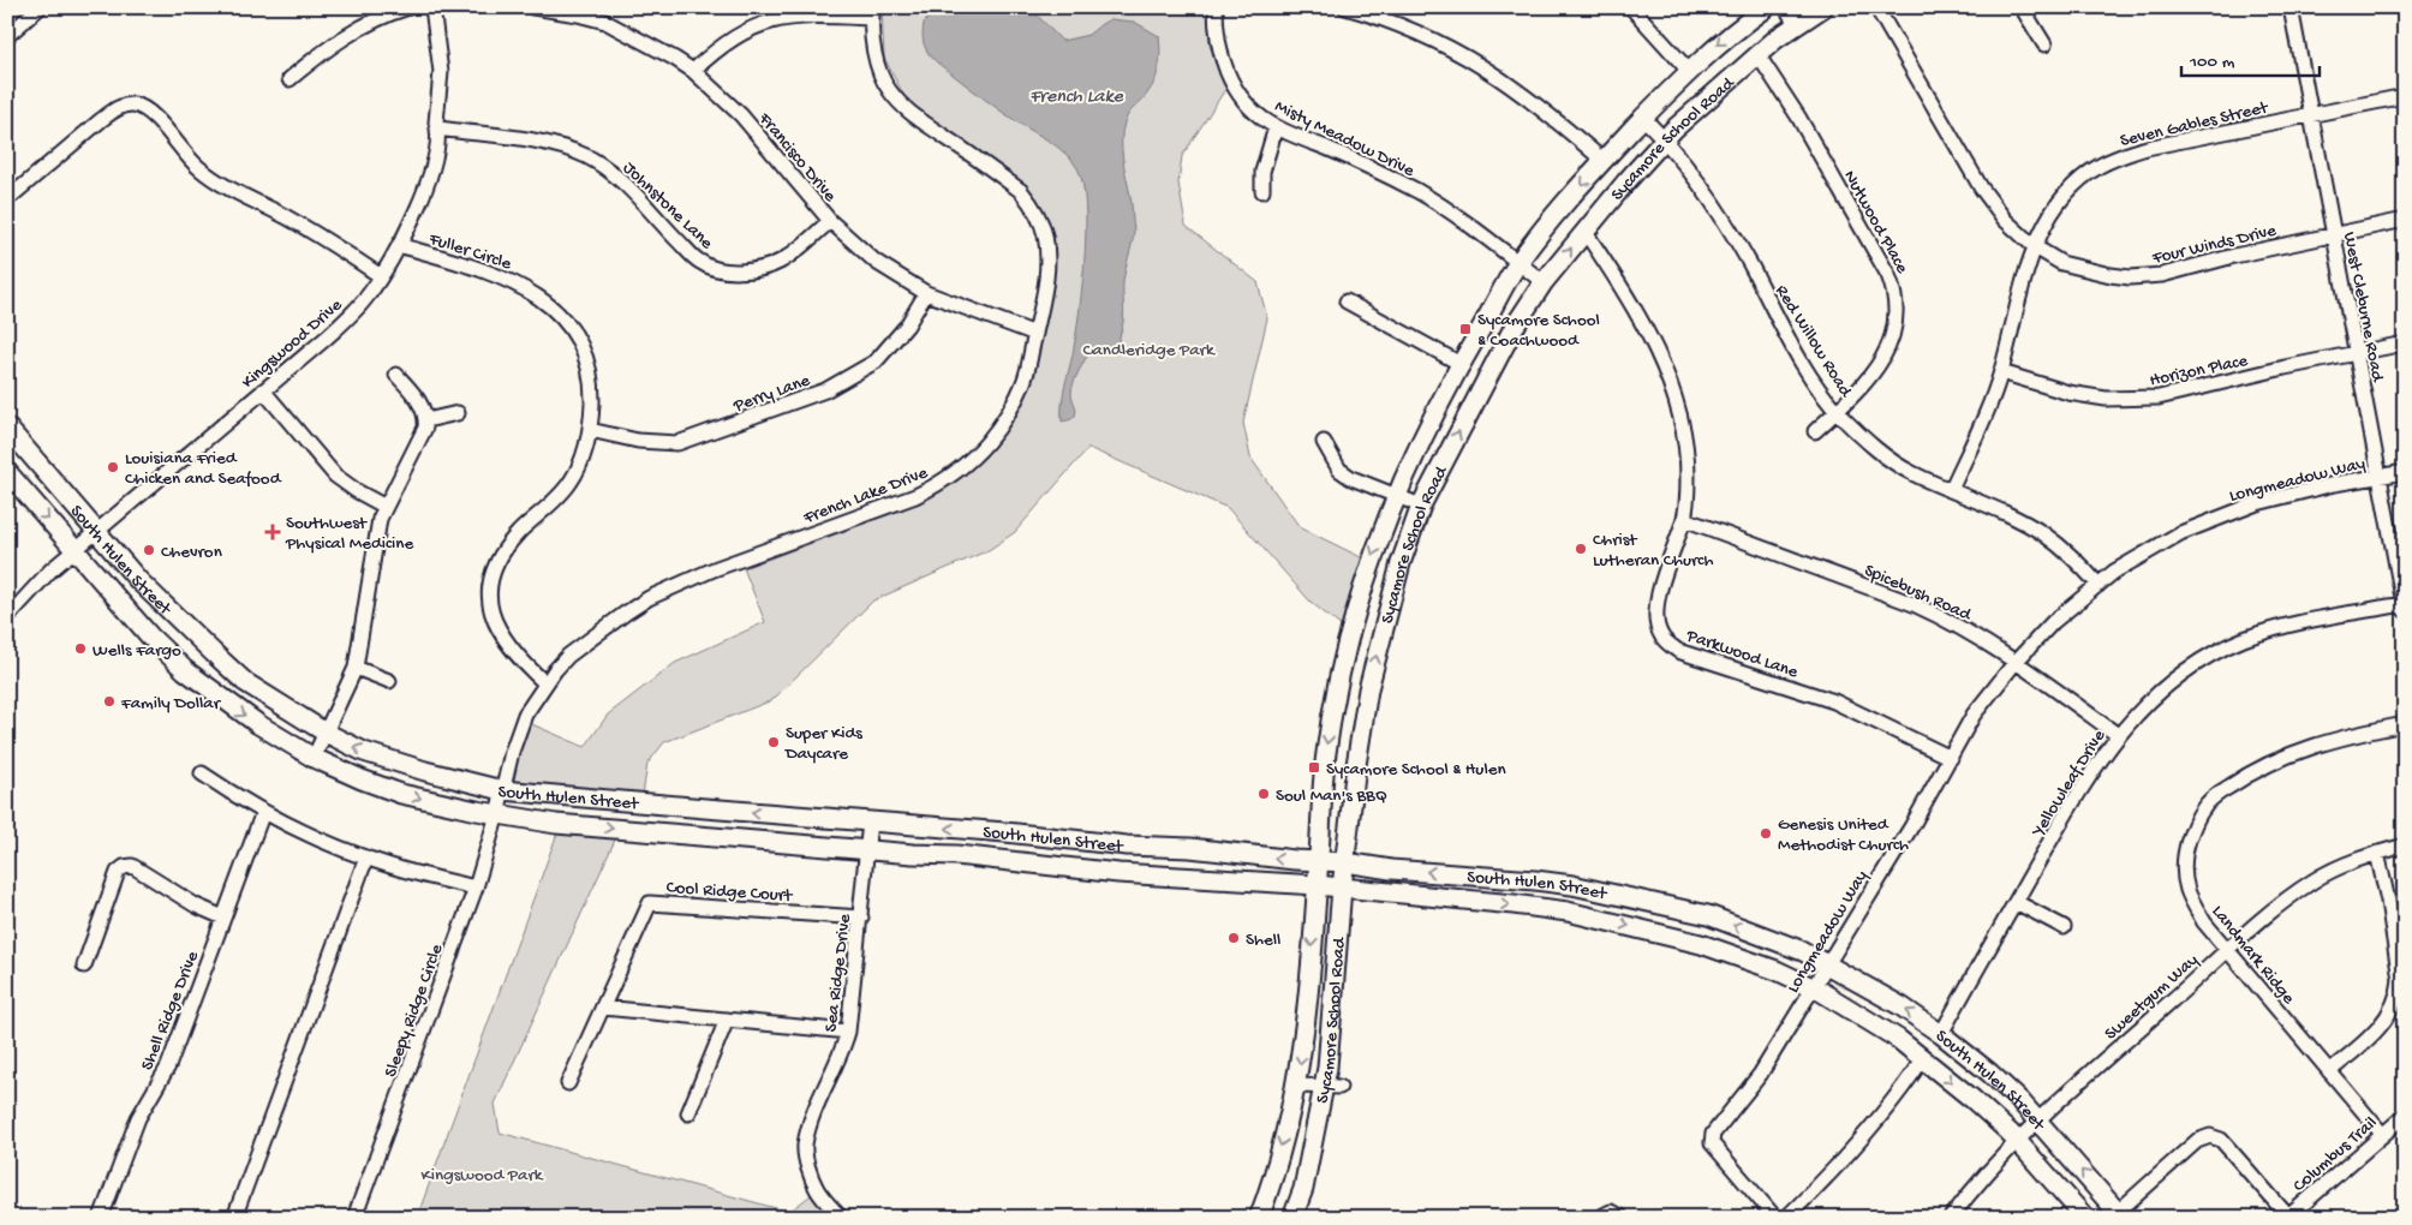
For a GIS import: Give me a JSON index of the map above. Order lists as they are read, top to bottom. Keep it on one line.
{"streets":{"main road":["Sycamore School Road","South Hulen Street"],"street":["Seven Gables Street","Misty Meadow Drive","Francisco Drive","Johnstone Lane","Nutwood Place","Four Winds Drive","Fuller Circle","West Cleburne Road","Red Willow Road","Kingswood Drive","Horizon Place","Perry Lane","Longmeadow Way","French Lake Drive","Spicebush Road","Parkwood Lane","Yellowleaf Drive","Cool Ridge Court","Landmark Ridge","Sea Ridge Drive","Sweetgum Way","Shell Ridge Drive","Sleepy Ridge Circle","Columbus Trail"]},"crossings":[["Seven Gables Street","Four Winds Drive"],["Seven Gables Street","West Cleburne Road"],["Seven Gables Street","Red Willow Road"],["Seven Gables Street","Horizon Place"],["Misty Meadow Drive","Sycamore School Road"],["Sycamore School Road","Nutwood Place"],["Sycamore School Road","Red Willow Road"],["Sycamore School Road","South Hulen Street"],["Sycamore School Road","Parkwood Lane"],["Francisco Drive","Johnstone Lane"],["Francisco Drive","Perry Lane"],["Francisco Drive","French Lake Drive"],["Johnstone Lane","Kingswood Drive"],["Nutwood Place","Red Willow Road"],["Four Winds Drive","West Cleburne Road"],["Fuller Circle","Kingswood Drive"],["Fuller Circle","Perry Lane"],["Fuller Circle","French Lake Drive"],["West Cleburne Road","Horizon Place"],["West Cleburne Road","Longmeadow Way"],["West Cleburne Road","Yellowleaf Drive"],["Red Willow Road","Longmeadow Way"],["Kingswood Drive","South Hulen Street"],["Longmeadow Way","South Hulen Street"],["Longmeadow Way","Spicebush Road"],["Longmeadow Way","Parkwood Lane"],["French Lake Drive","South Hulen Street"],["French Lake Drive","Sleepy Ridge Circle"],["South Hulen Street","Yellowleaf Drive"],["South Hulen Street","Sea Ridge Drive"],["South Hulen Street","Sweetgum Way"],["South Hulen Street","Sleepy Ridge Circle"],["Spicebush Road","Parkwood Lane"],["Spicebush Road","Yellowleaf Drive"],["Cool Ridge Court","Sea Ridge Drive"],["Landmark Ridge","Sweetgum Way"],["Landmark Ridge","Columbus Trail"]],"water":["French Lake"],"parks":["Candleridge Park","Kingswood Park"],"places":{"transit":["Sycamore School & Coachwood","Sycamore School & Hulen"],"other":["Louisiana Fried Chicken and Seafood","Christ Lutheran Church","Chevron","Wells Fargo","Family Dollar","Super Kids Daycare","Soul Man's BBQ","Genesis United Methodist Church","Shell"],"health":["Southwest Physical Medicine"]},"scale_bar":"100 m"}
